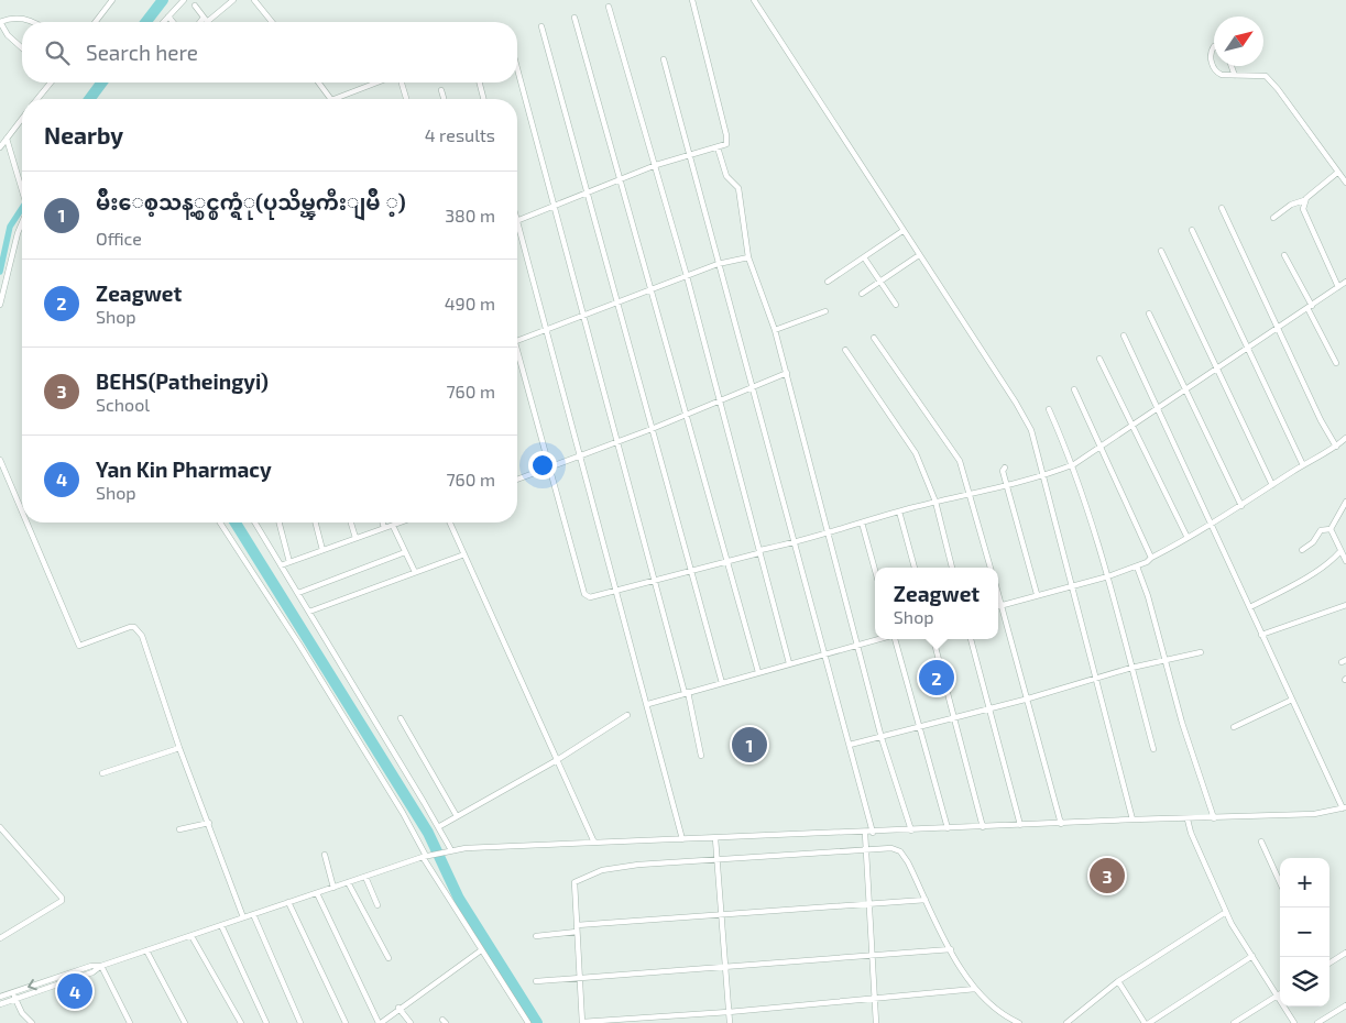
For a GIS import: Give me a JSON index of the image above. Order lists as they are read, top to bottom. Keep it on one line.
{"north":"top right","page":{"search":"Search here","heading":["Nearby","4 results"],"list":[{"mark":"1","name":"မ်ိဳးေစ့သန့္စင္စက္ရံု(ပုသိမ္ၾကီးျမိဳ ့)","note":"Office","value":"380 m"},{"mark":"2","name":"Zeagwet","note":"Shop","value":"490 m"},{"mark":"3","name":"BEHS(Patheingyi)","note":"School","value":"760 m"},{"mark":"4","name":"Yan Kin Pharmacy","note":"Shop","value":"760 m"}],"popup":["Zeagwet","Shop"],"pins":["2","1","3","4"],"map_buttons":["+","−"]}}
